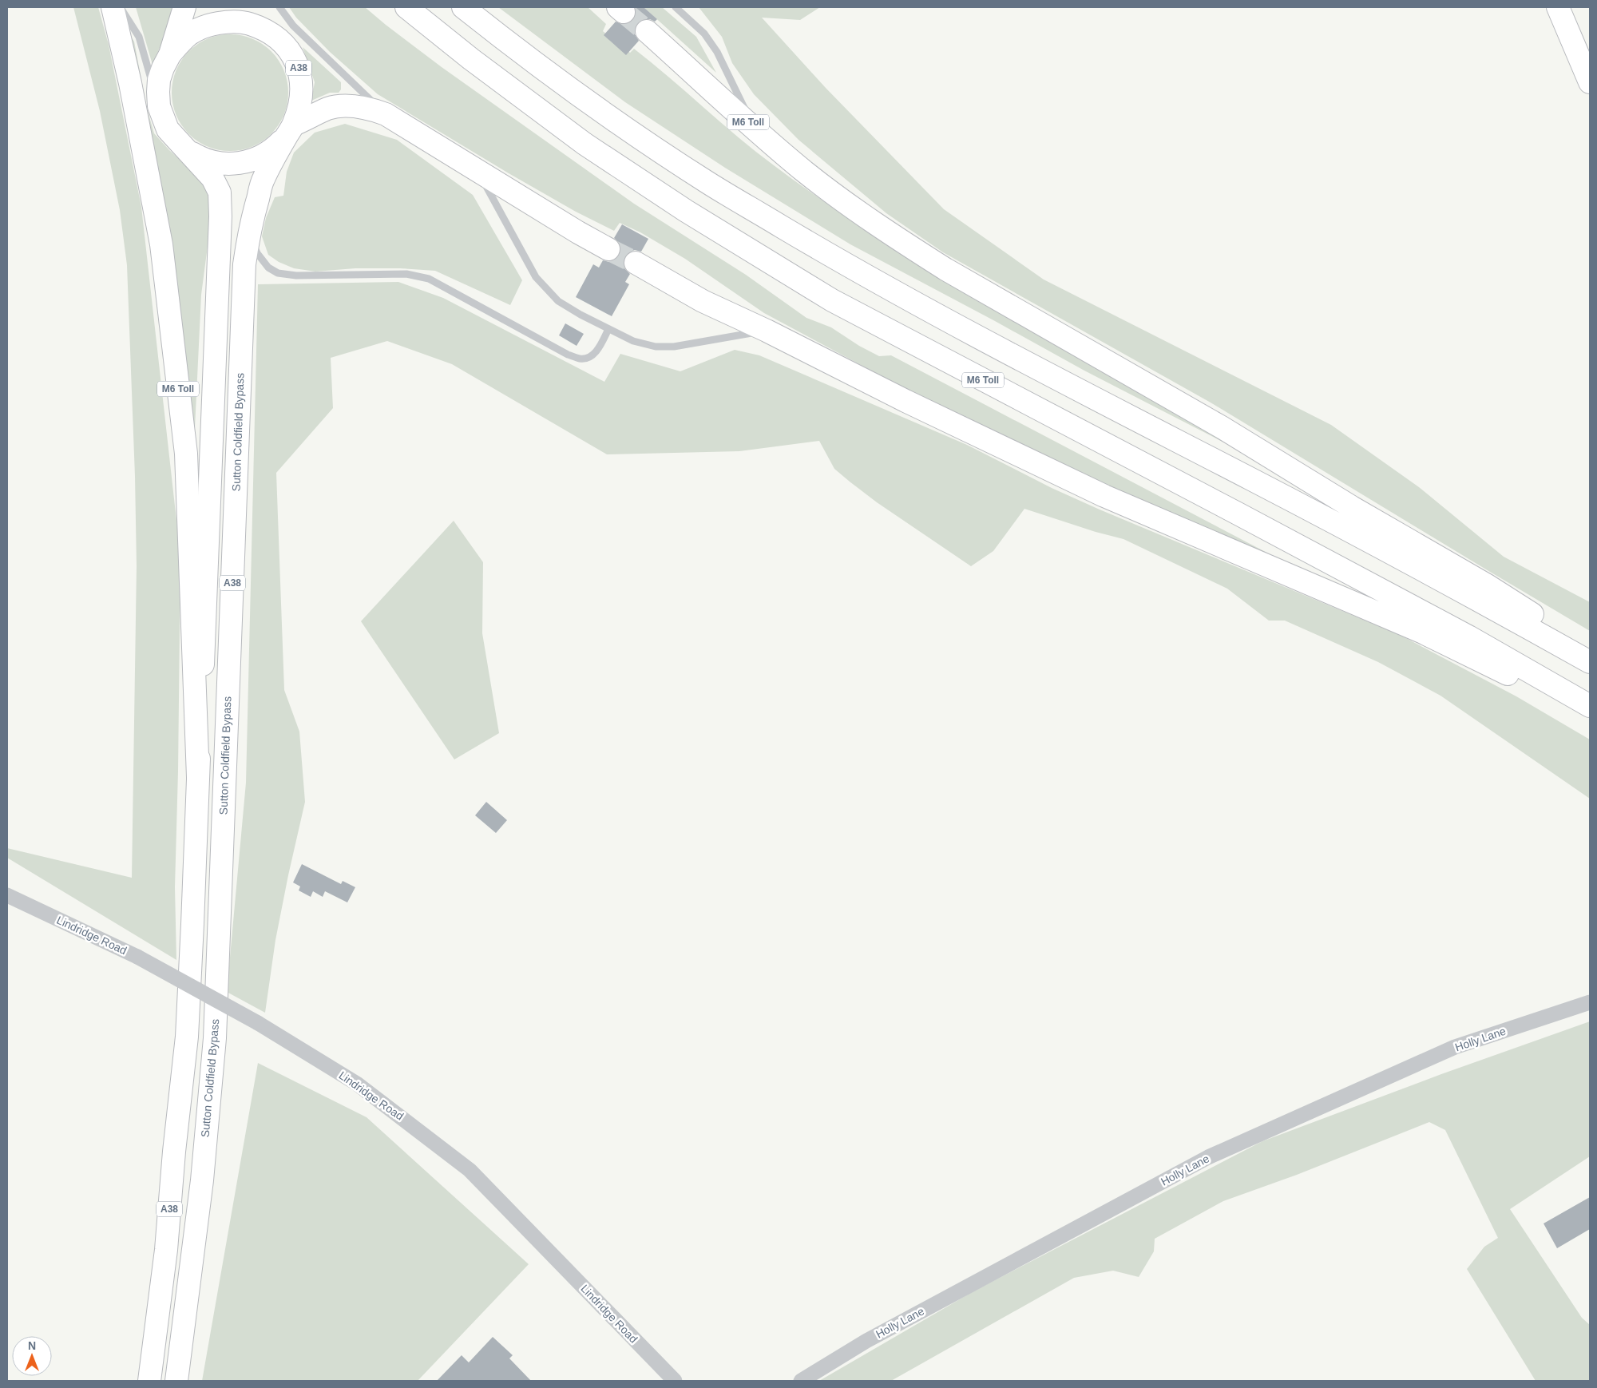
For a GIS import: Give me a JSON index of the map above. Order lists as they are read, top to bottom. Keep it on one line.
{"streets":{"highway":["A38","M6 Toll","Sutton Coldfield Bypass"],"street":["Lindridge Road","Holly Lane"]},"crossings":[["M6 Toll","Sutton Coldfield Bypass"]],"north":"top"}
